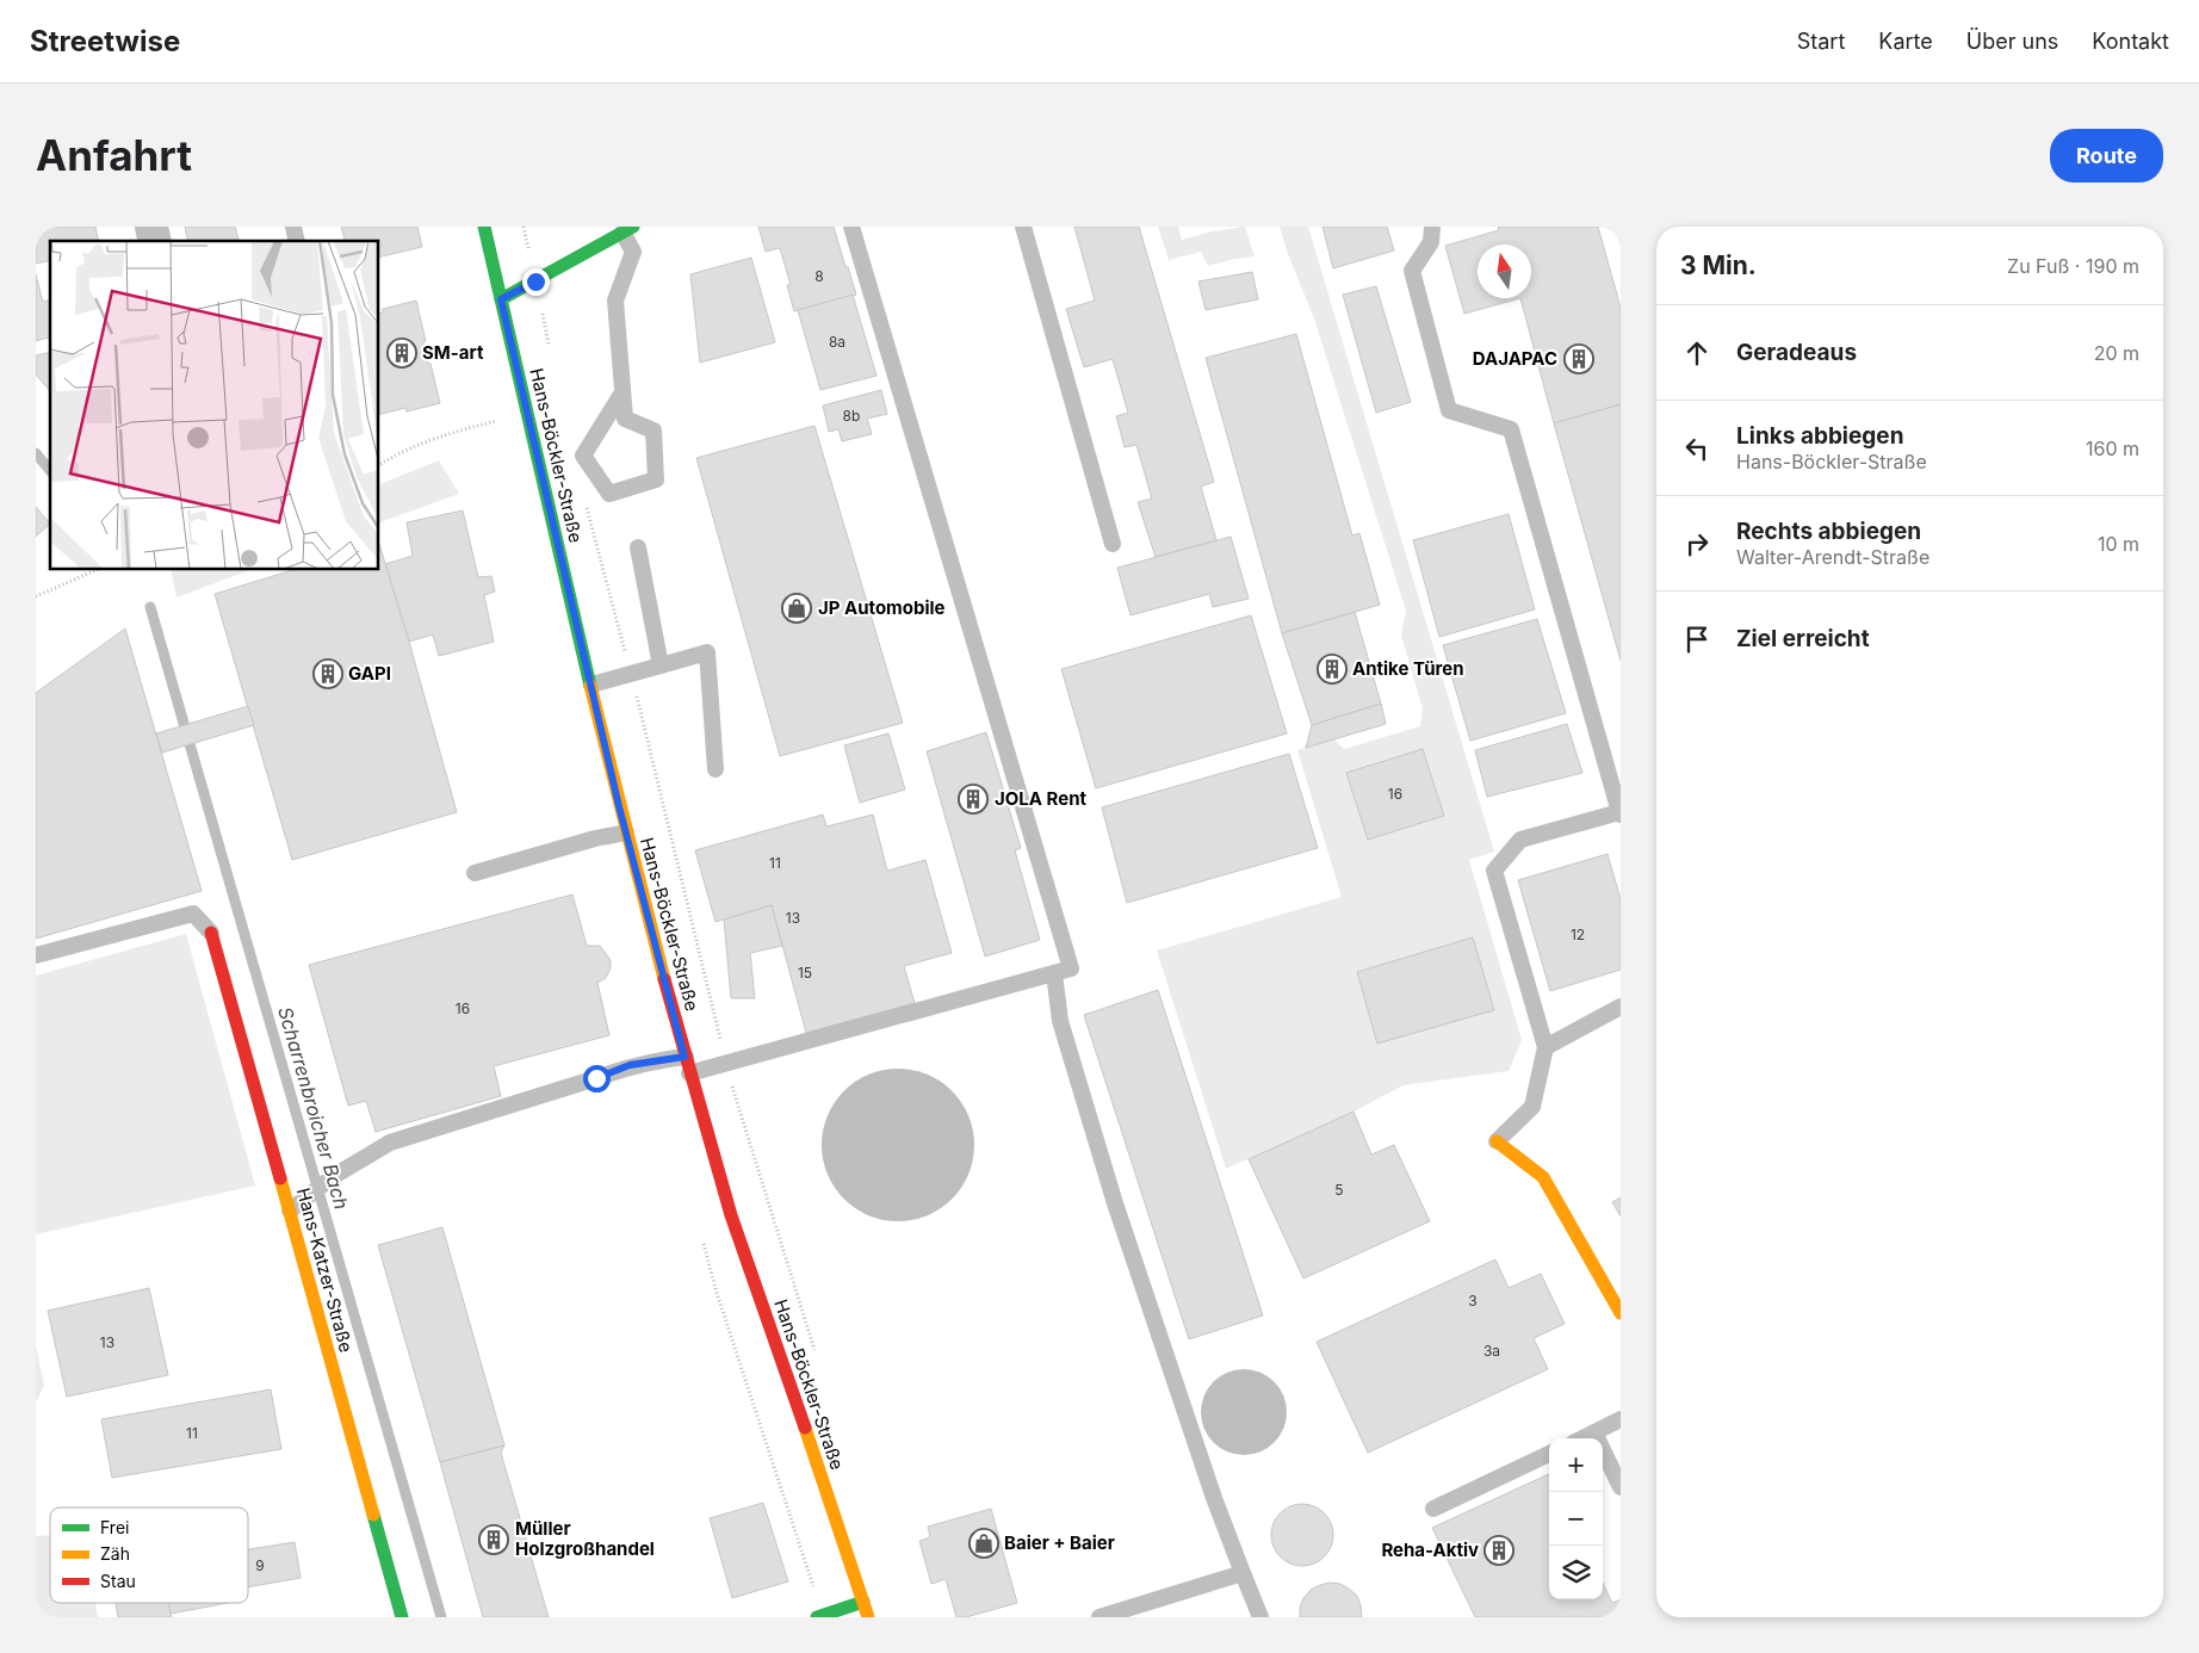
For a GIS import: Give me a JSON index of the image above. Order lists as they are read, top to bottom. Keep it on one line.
{"streets":{"street":["Hans-Böckler-Straße","Hans-Katzer-Straße"]},"water":["Scharrenbroicher Bach"],"places":{"building":["SM-art","DAJAPAC","Antike Türen","GAPI","JOLA Rent","Müller Holzgroßhandel","Reha-Aktiv"],"shop":["JP Automobile","Baier + Baier"]},"house_numbers":["8","8a","8b","16","11","13","12","15","16","5","3","13","3a","11","9"],"legend":["Frei","Zäh","Stau"],"north":"top","page":{"header":"Streetwise","nav":["Start","Karte","Über uns","Kontakt"],"buttons":"Route","title":"Anfahrt","heading":["3 Min.","Zu Fuß · 190 m"],"list":[["Geradeaus","20 m"],["Links abbiegen","Hans-Böckler-Straße","160 m"],["Rechts abbiegen","Walter-Arendt-Straße","10 m"],"Ziel erreicht"],"map_buttons":["+","−"]}}
